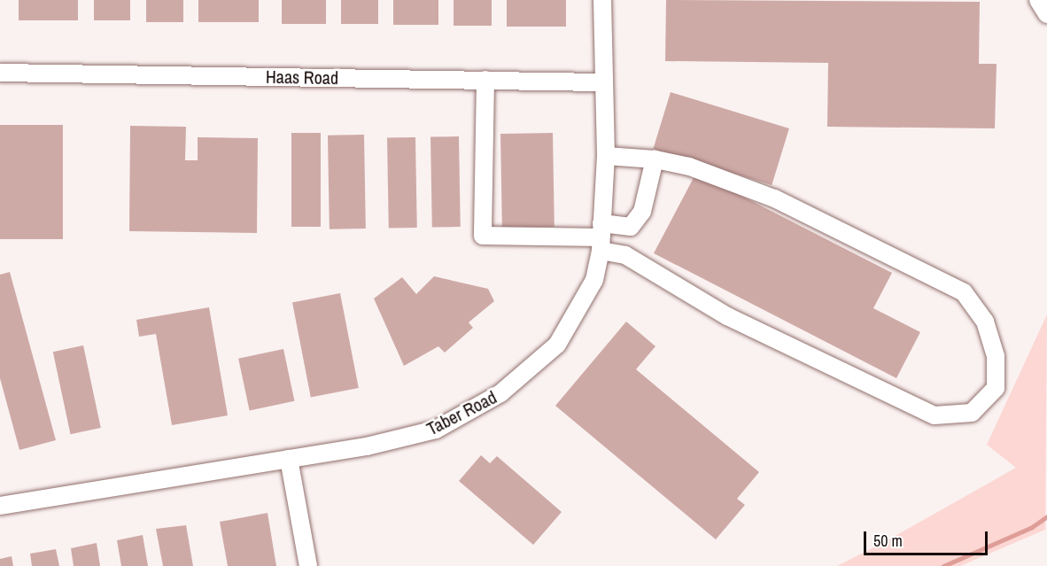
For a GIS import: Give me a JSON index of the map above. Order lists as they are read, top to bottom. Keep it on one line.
{"streets":{"street":["Haas Road","Taber Road"]},"crossings":[["Haas Road","Taber Road"]],"scale_bar":"50 m"}
